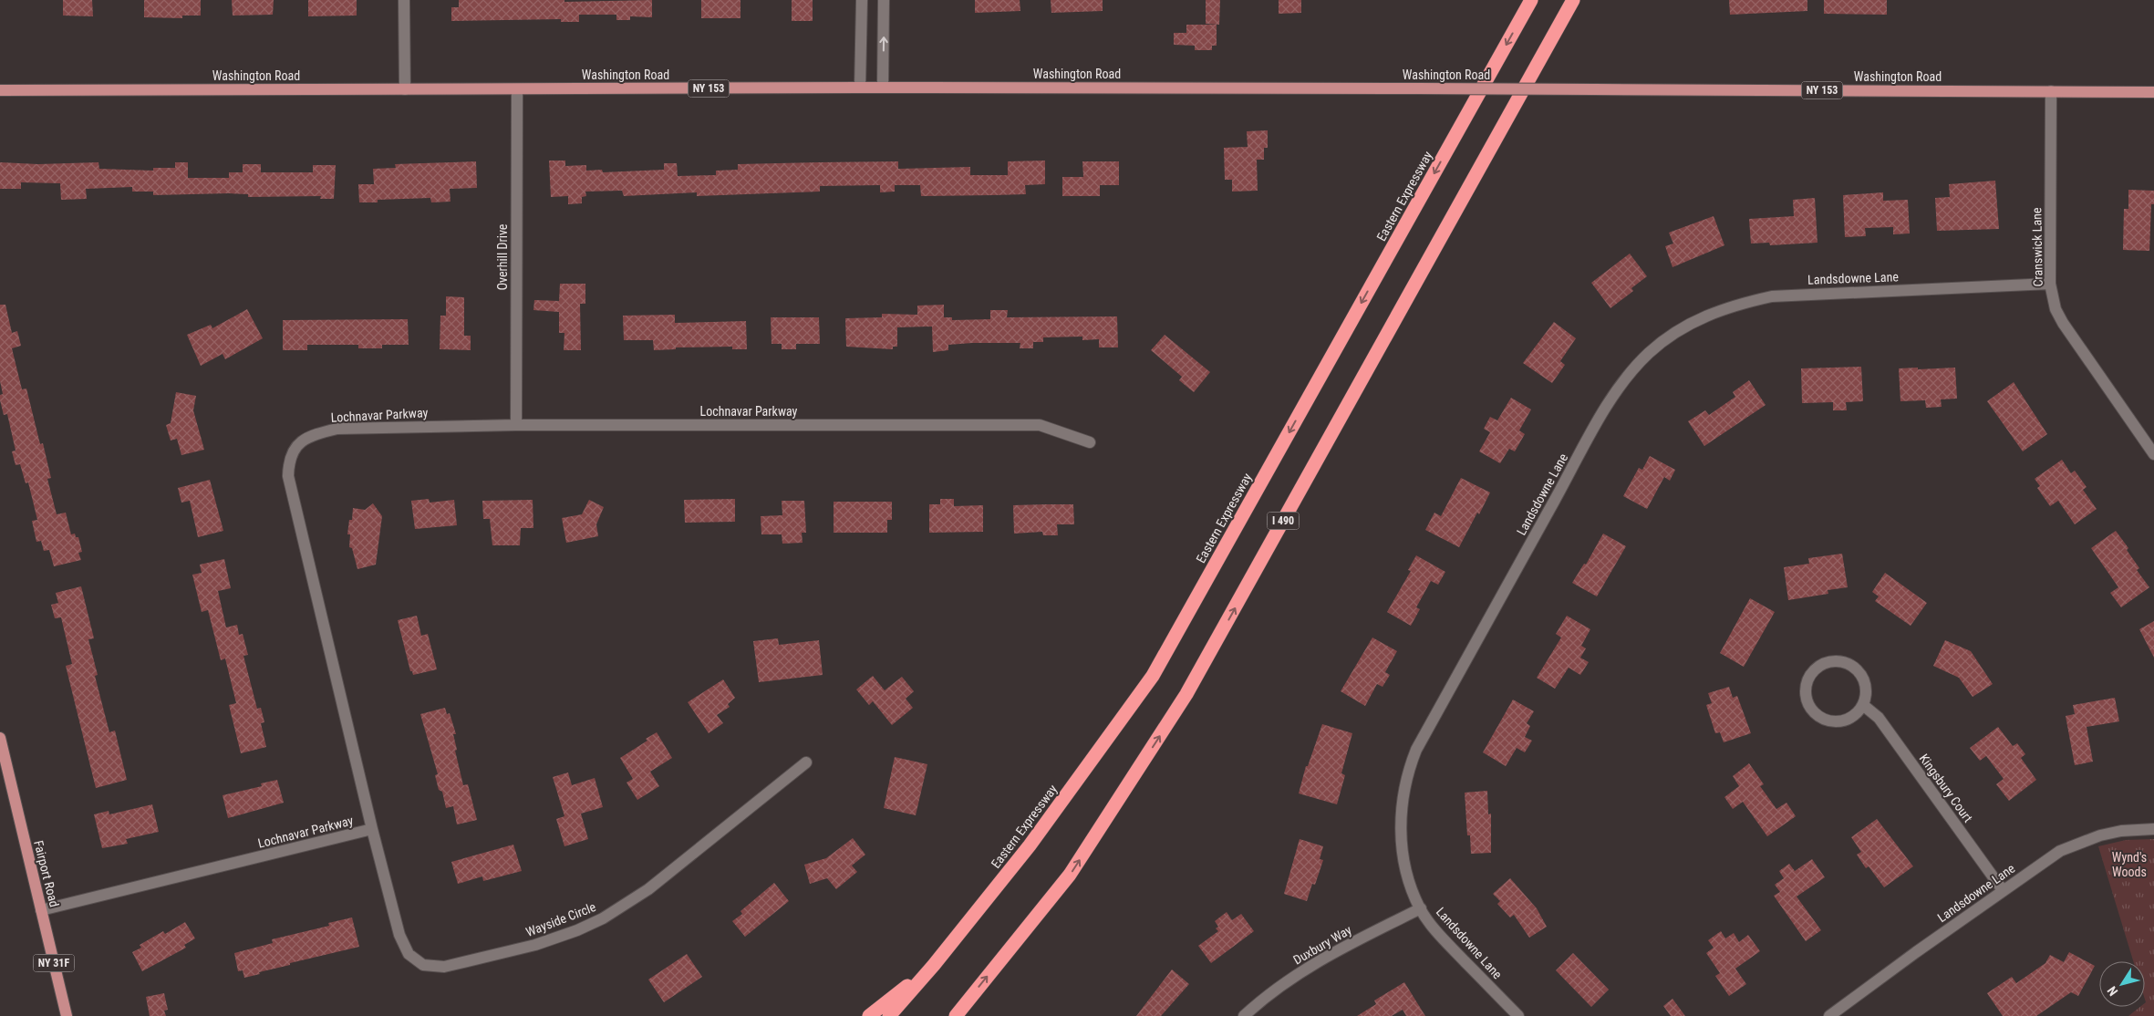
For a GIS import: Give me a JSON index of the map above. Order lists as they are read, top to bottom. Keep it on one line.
{"streets":{"highway":["Eastern Expressway","I 490"],"main road":["Washington Road","NY 153","Fairport Road","NY 31F"],"street":["Cranswick Lane","Overhill Drive","Landsdowne Lane","Lochnavar Parkway","Kingsbury Court","Wayside Circle","Duxbury Way"]},"crossings":[["Washington Road","Cranswick Lane"],["Washington Road","Overhill Drive"],["Cranswick Lane","Landsdowne Lane"],["Overhill Drive","Lochnavar Parkway"],["Landsdowne Lane","Kingsbury Court"],["Landsdowne Lane","Duxbury Way"],["Lochnavar Parkway","Fairport Road"],["Lochnavar Parkway","Wayside Circle"]],"parks":["Wynd's Woods"],"north":"bottom left"}
